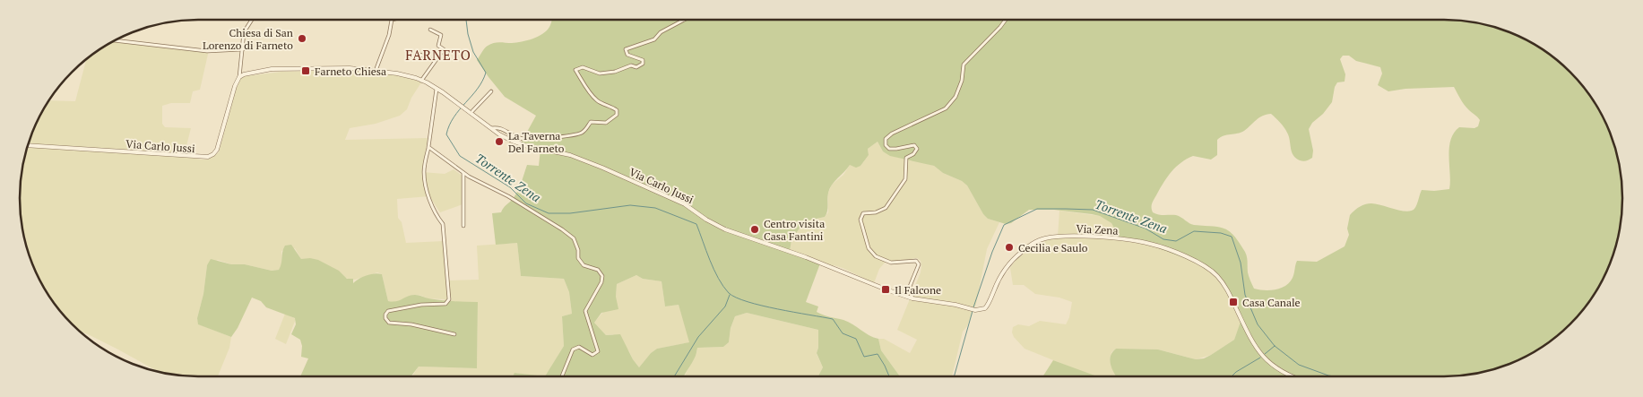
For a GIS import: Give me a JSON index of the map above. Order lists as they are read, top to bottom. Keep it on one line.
{"streets":{"street":["Via Carlo Jussi","Via Zena"]},"crossings":[["Via Carlo Jussi","Via Zena"]],"districts":["FARNETO"],"water":["Torrente Zena"],"places":{"other":["Chiesa di San Lorenzo di Farneto","La Taverna Del Farneto","Centro visita Casa Fantini","Cecilia e Saulo"],"transit":["Farneto Chiesa","Il Falcone","Casa Canale"]}}
